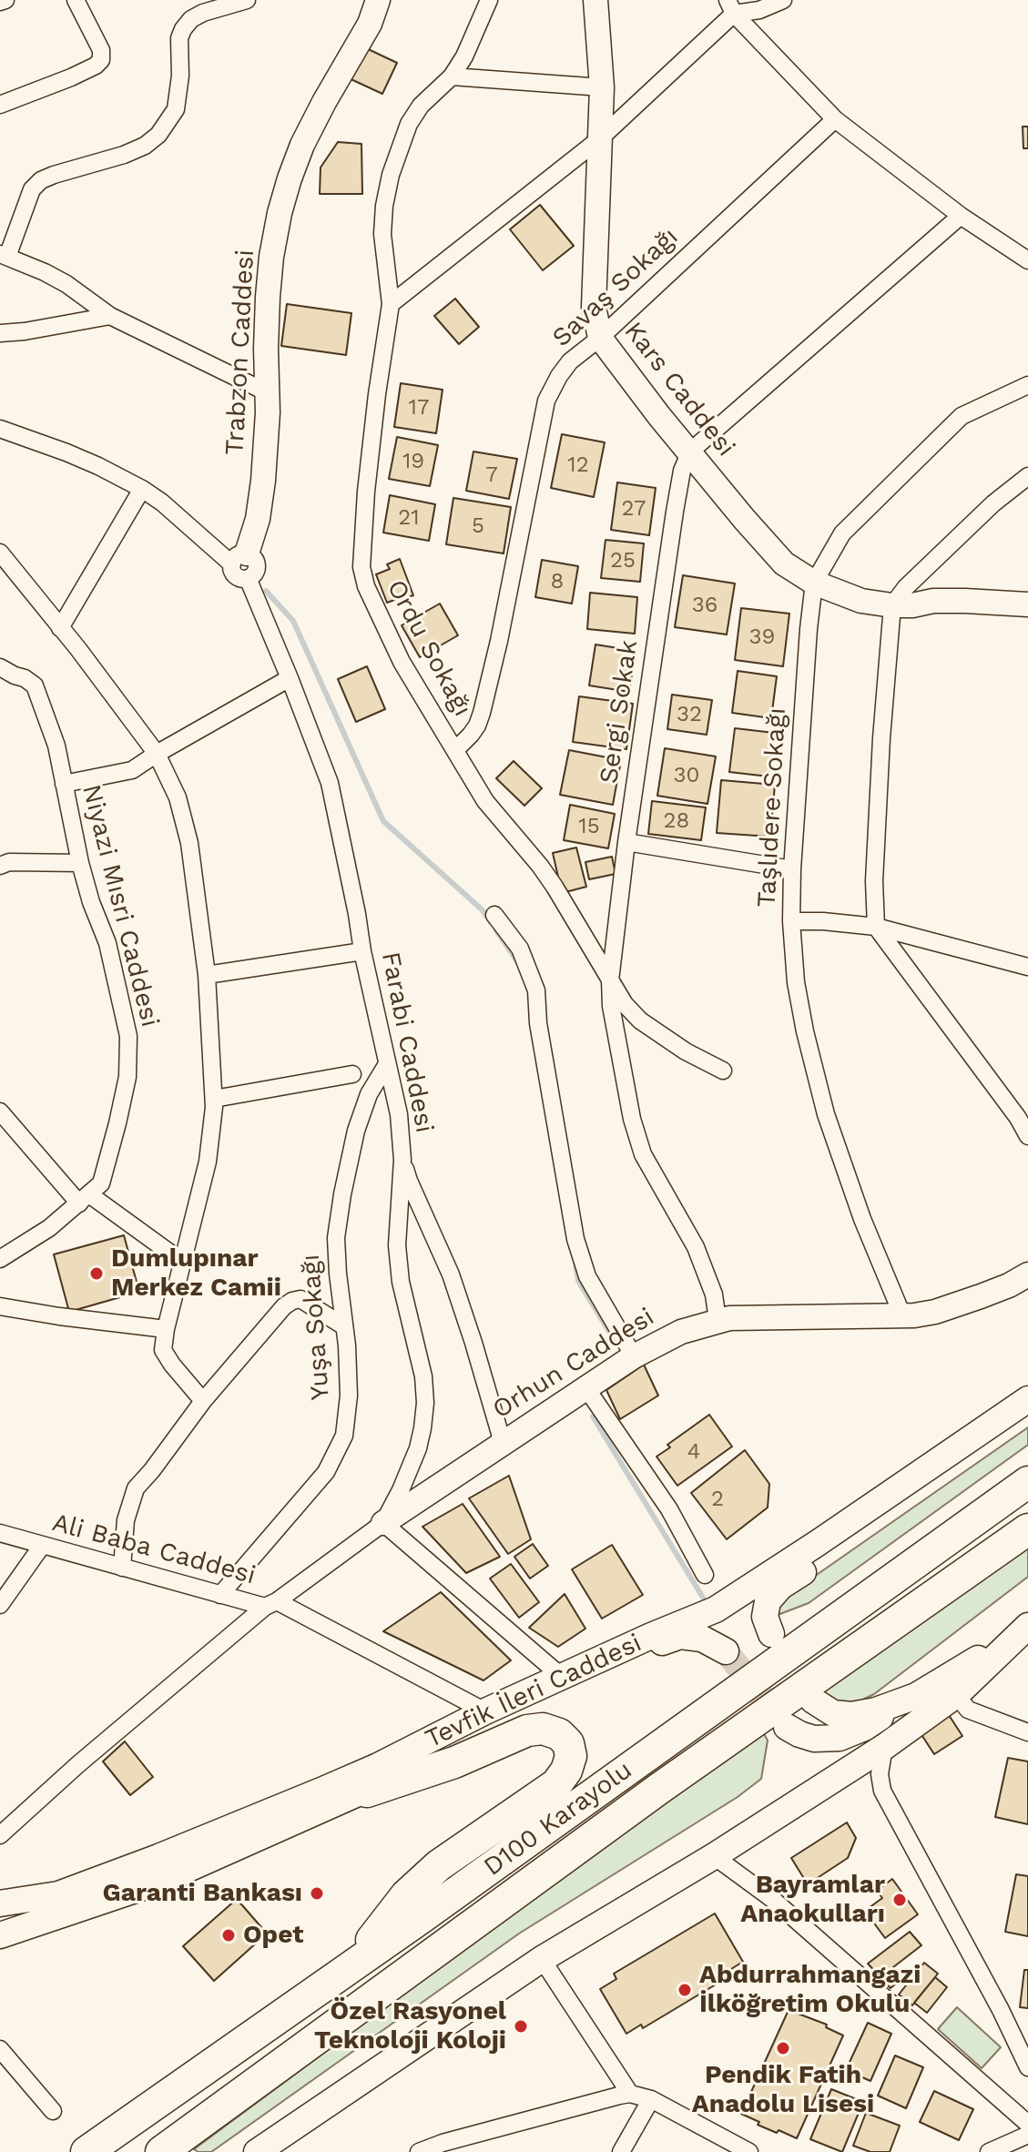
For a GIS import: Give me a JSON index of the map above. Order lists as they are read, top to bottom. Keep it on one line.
{"streets":{"highway":["D100 Karayolu"],"main road":["Tevfik İleri Caddesi"],"street":["Savaş Sokağı","Trabzon Caddesi","Kars Caddesi","Ordu Sokağı","Sergi Sokak","Taşlıdere Sokağı","Niyazi Mısri Caddesi","Farabi Caddesi","Yuşa Sokağı","Orhun Caddesi","Ali Baba Caddesi"]},"crossings":[["Savaş Sokağı","Kars Caddesi"],["Savaş Sokağı","Ordu Sokağı"],["Trabzon Caddesi","Farabi Caddesi"],["Kars Caddesi","Sergi Sokak"],["Kars Caddesi","Taşlıdere Sokağı"],["Ordu Sokağı","Sergi Sokak"],["Sergi Sokak","Orhun Caddesi"],["Taşlıdere Sokağı","Orhun Caddesi"],["Farabi Caddesi","Yuşa Sokağı"],["Farabi Caddesi","Orhun Caddesi"],["Farabi Caddesi","Ali Baba Caddesi"],["Yuşa Sokağı","Ali Baba Caddesi"],["Ali Baba Caddesi","Tevfik İleri Caddesi"]],"places":["Dumlupınar Merkez Camii","Garanti Bankası","Bayramlar Anaokulları","Opet","Abdurrahmangazi İlköğretim Okulu","Özel Rasyonel Teknoloji Koloji","Pendik Fatih Anadolu Lisesi"],"house_numbers":["17","19","12","7","27","21","5","25","8","36","39","32","30","28","15","4","2"]}
